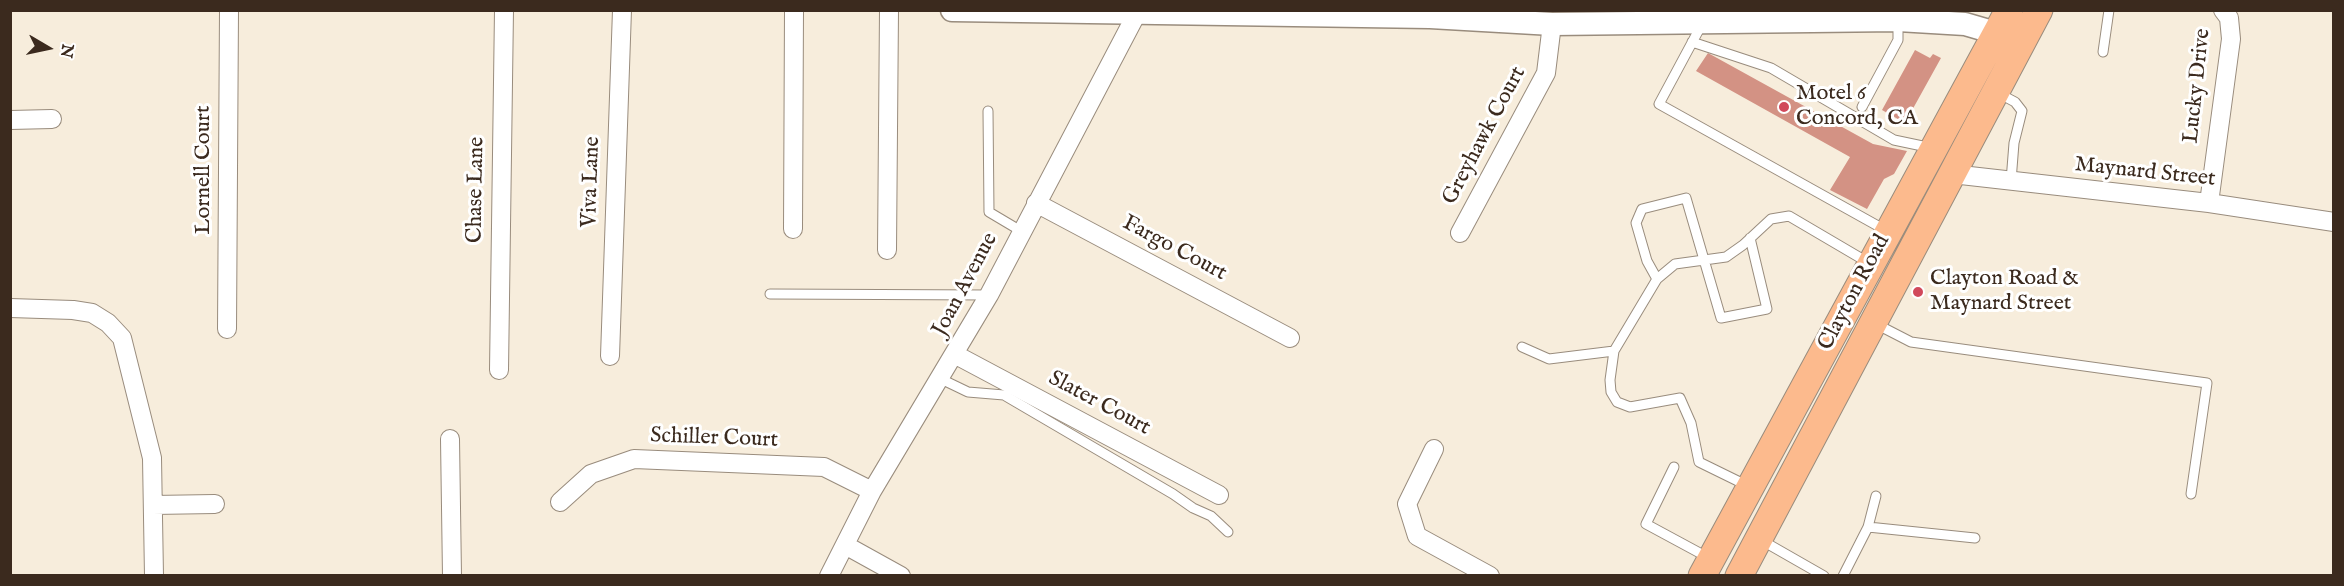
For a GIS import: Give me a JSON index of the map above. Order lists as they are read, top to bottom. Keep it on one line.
{"streets":{"main road":["Clayton Road"],"street":["Lucky Drive","Greyhawk Court","Lornell Court","Maynard Street","Viva Lane","Chase Lane","Fargo Court","Joan Avenue","Slater Court","Schiller Court"]},"crossings":[["Lucky Drive","Maynard Street"],["Maynard Street","Clayton Road"],["Fargo Court","Joan Avenue"],["Joan Avenue","Slater Court"],["Joan Avenue","Schiller Court"]],"places":["Motel 6 Concord, CA","Clayton Road & Maynard Street"],"north":"right"}
